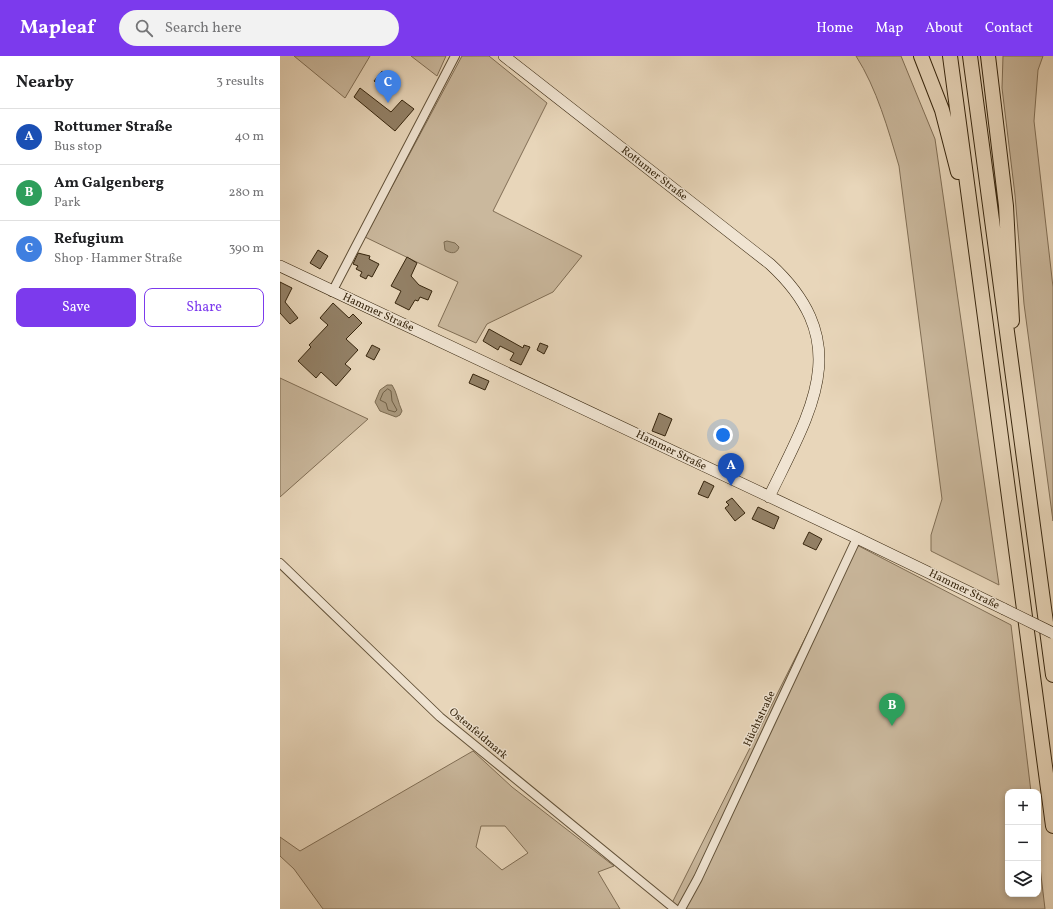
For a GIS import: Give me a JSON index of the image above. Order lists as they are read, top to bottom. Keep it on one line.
{"streets":{"main road":["Rottumer Straße","Hammer Straße"],"street":["Hüchtstraße","Ostenfeldmark"]},"crossings":[["Rottumer Straße","Hammer Straße"],["Hammer Straße","Hüchtstraße"]],"page":{"header":"Mapleaf","search":"Search here","nav":["Home","Map","About","Contact"],"heading":["Nearby","3 results"],"pins":["C","A","B"],"list":[{"mark":"A","name":"Rottumer Straße","note":"Bus stop","value":"40 m"},{"mark":"B","name":"Am Galgenberg","note":"Park","value":"280 m"},{"mark":"C","name":"Refugium","note":"Shop · Hammer Straße","value":"390 m"}],"buttons":["Save","Share"],"map_buttons":["+","−"]}}
